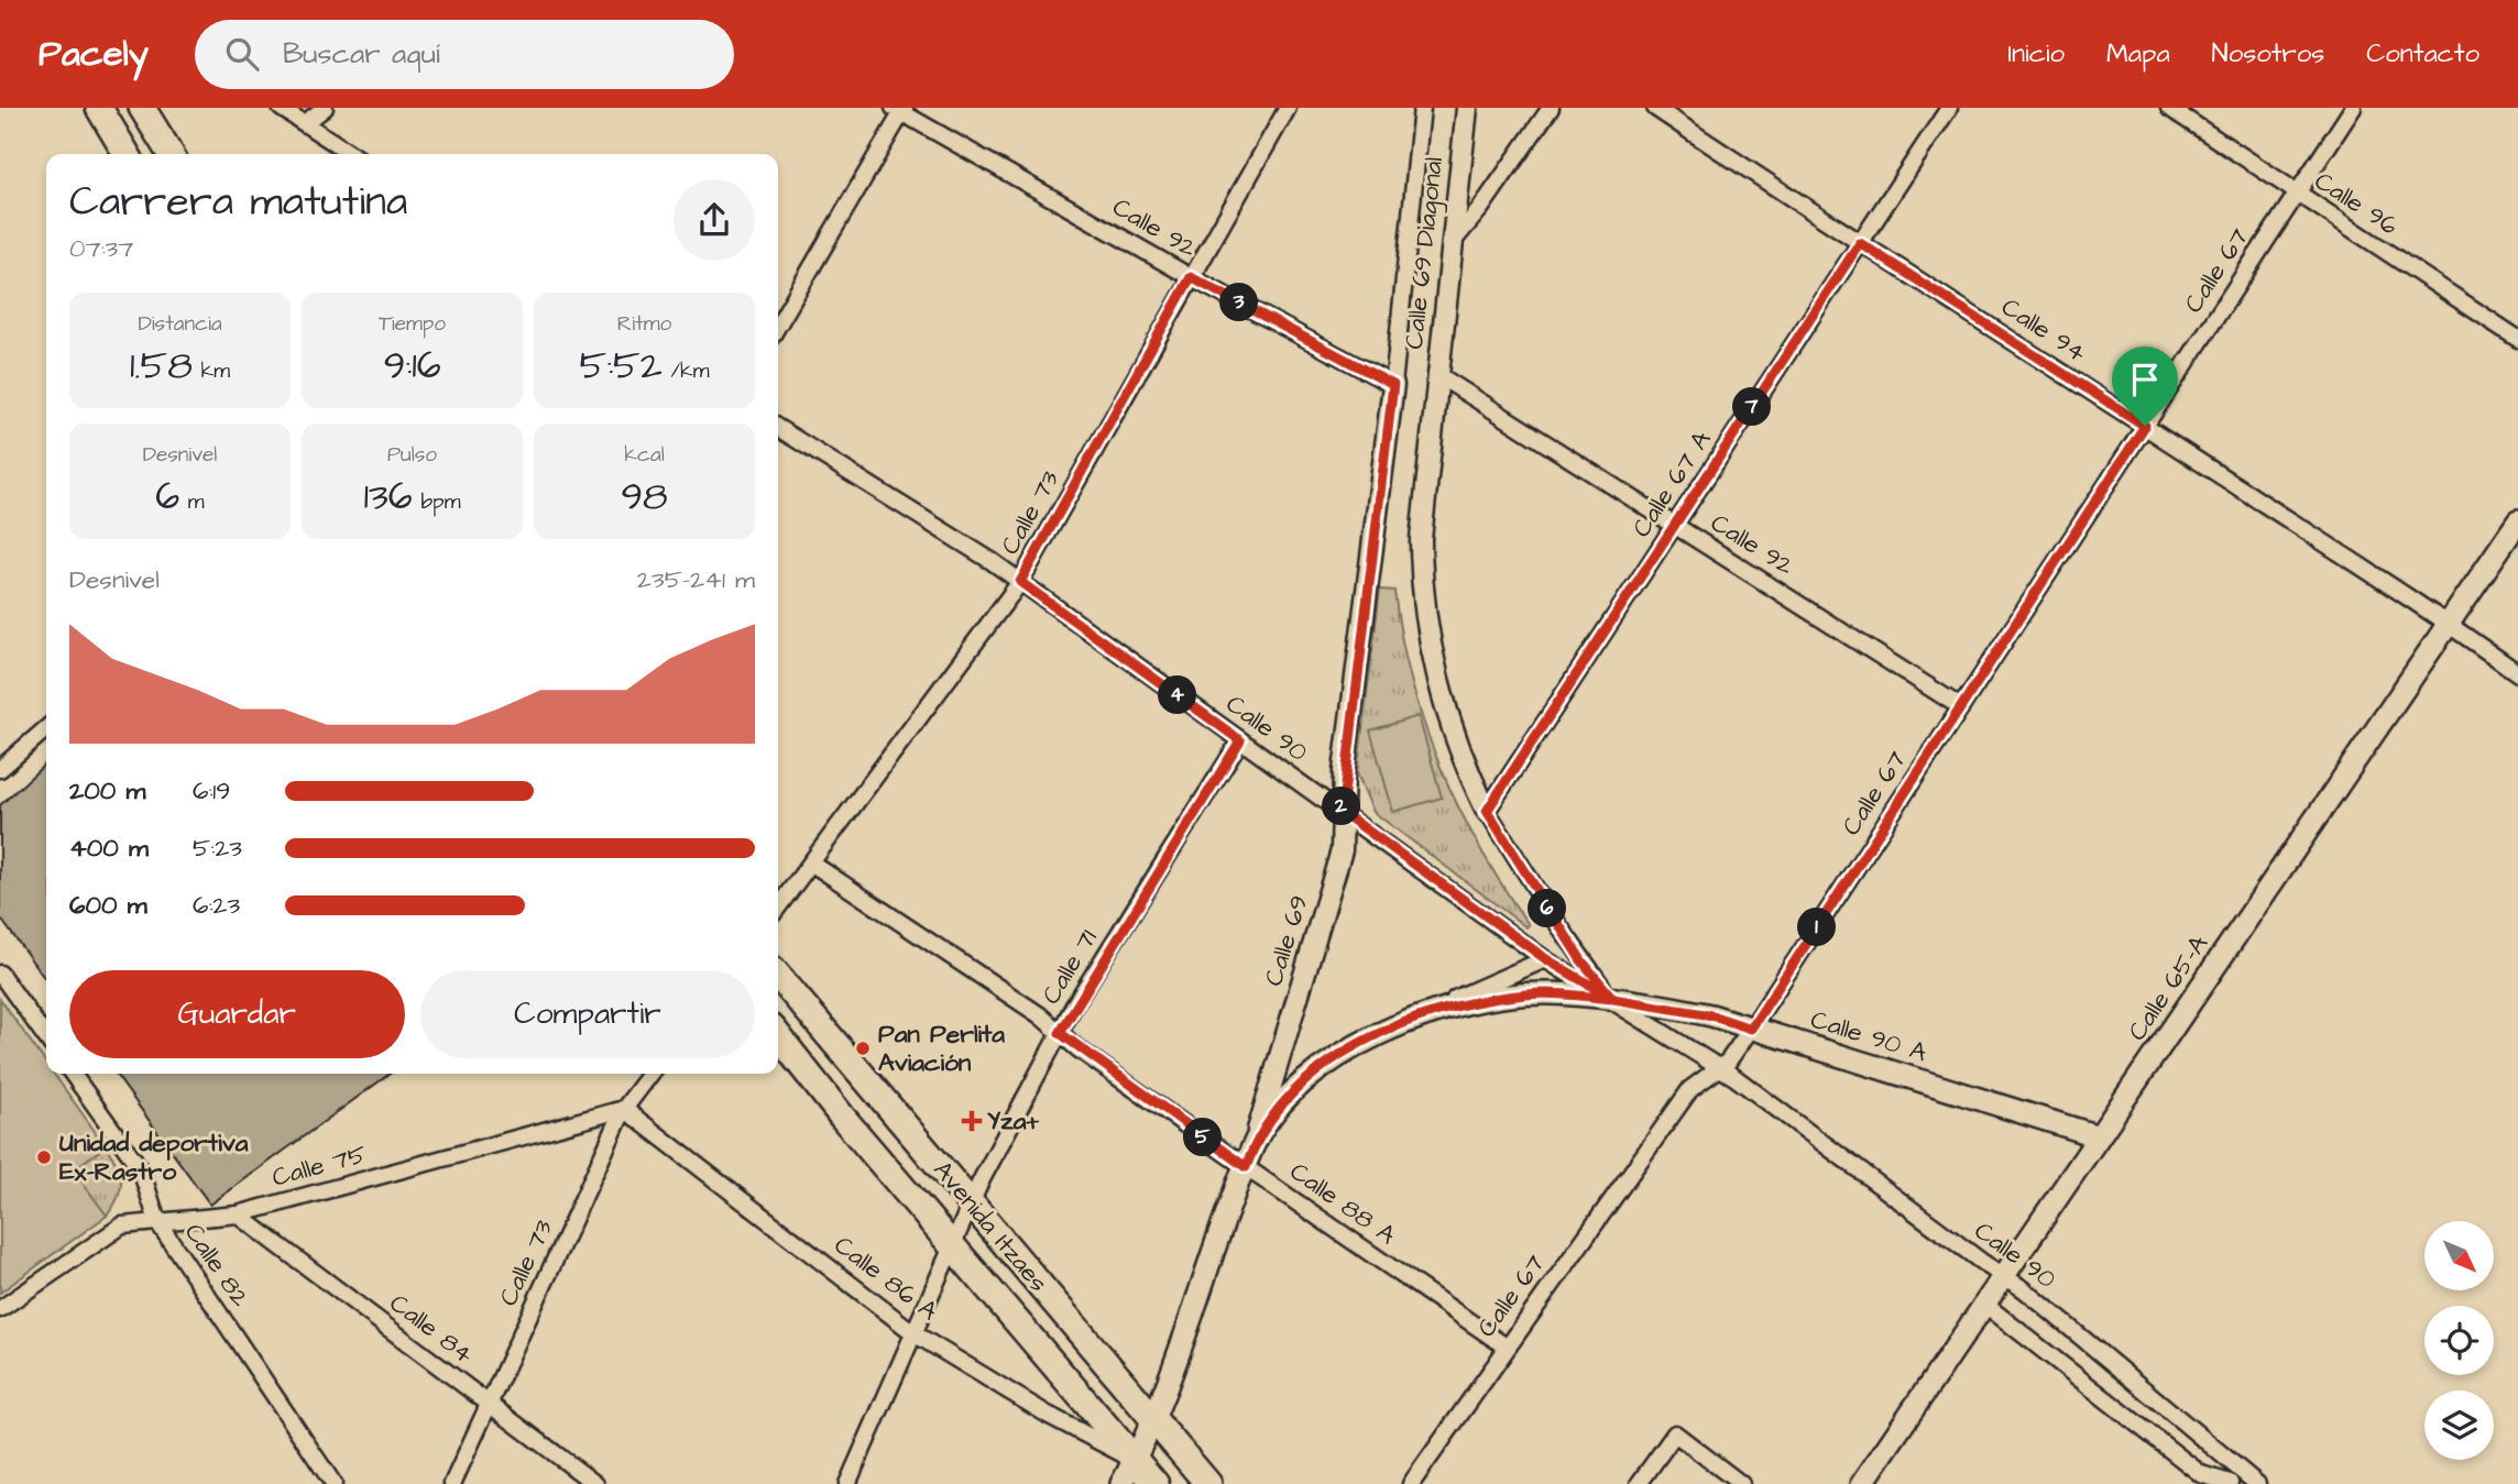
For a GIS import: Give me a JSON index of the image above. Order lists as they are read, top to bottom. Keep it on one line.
{"streets":{"main road":["Calle 69","Calle 65-A","Calle 90 A","Avenida Itzaes"],"street":["Calle 96","Calle 92","Calle 69 Diagonal","Calle 67","Calle 94","Calle 67 A","Calle 73","Calle 90","Calle 71","Calle 75","Calle 88 A","Calle 82","Calle 86 A","Calle 84"]},"crossings":[["Calle 96","Calle 67"],["Calle 92","Calle 69 Diagonal"],["Calle 92","Calle 67"],["Calle 92","Calle 67 A"],["Calle 92","Calle 73"],["Calle 92","Calle 69"],["Calle 69 Diagonal","Calle 67 A"],["Calle 69 Diagonal","Calle 90"],["Calle 69 Diagonal","Calle 90 A"],["Calle 67","Calle 94"],["Calle 67","Calle 90"],["Calle 67","Calle 90 A"],["Calle 67","Calle 88 A"],["Calle 94","Calle 67 A"],["Calle 94","Calle 65-A"],["Calle 73","Calle 90"],["Calle 73","Calle 75"],["Calle 73","Calle 88 A"],["Calle 73","Calle 86 A"],["Calle 73","Calle 84"],["Calle 90","Calle 69"],["Calle 90","Calle 71"],["Calle 90","Calle 65-A"],["Calle 90","Calle 90 A"],["Calle 69","Calle 90 A"],["Calle 69","Calle 88 A"],["Calle 69","Avenida Itzaes"],["Calle 69","Calle 86 A"],["Calle 71","Calle 88 A"],["Calle 71","Avenida Itzaes"],["Calle 71","Calle 86 A"],["Calle 65-A","Calle 90 A"],["Calle 75","Calle 82"],["Calle 75","Calle 86 A"],["Calle 75","Calle 84"],["Avenida Itzaes","Calle 86 A"]],"places":{"other":["Pan Perlita Aviación","Unidad deportiva Ex-Rastro"],"health":["Yza+"]},"north":"bottom right","page":{"header":"Pacely","search":"Buscar aquí","nav":["Inicio","Mapa","Nosotros","Contacto"],"heading":["Carrera matutina","07:37"],"pins":["3","7","4","2","6","1","5"],"stats":[["Distancia","1.58 km"],["Tiempo","9:16"],["Ritmo","5:52 /km"],["Desnivel","6 m"],["Pulso","136 bpm"],["kcal","98"]],"chart":["Desnivel","235–241 m"],"list":[{"name":"200 m","note":"6:19"},{"name":"400 m","note":"5:23"},{"name":"600 m","note":"6:23"}],"buttons":["Guardar","Compartir"]}}
